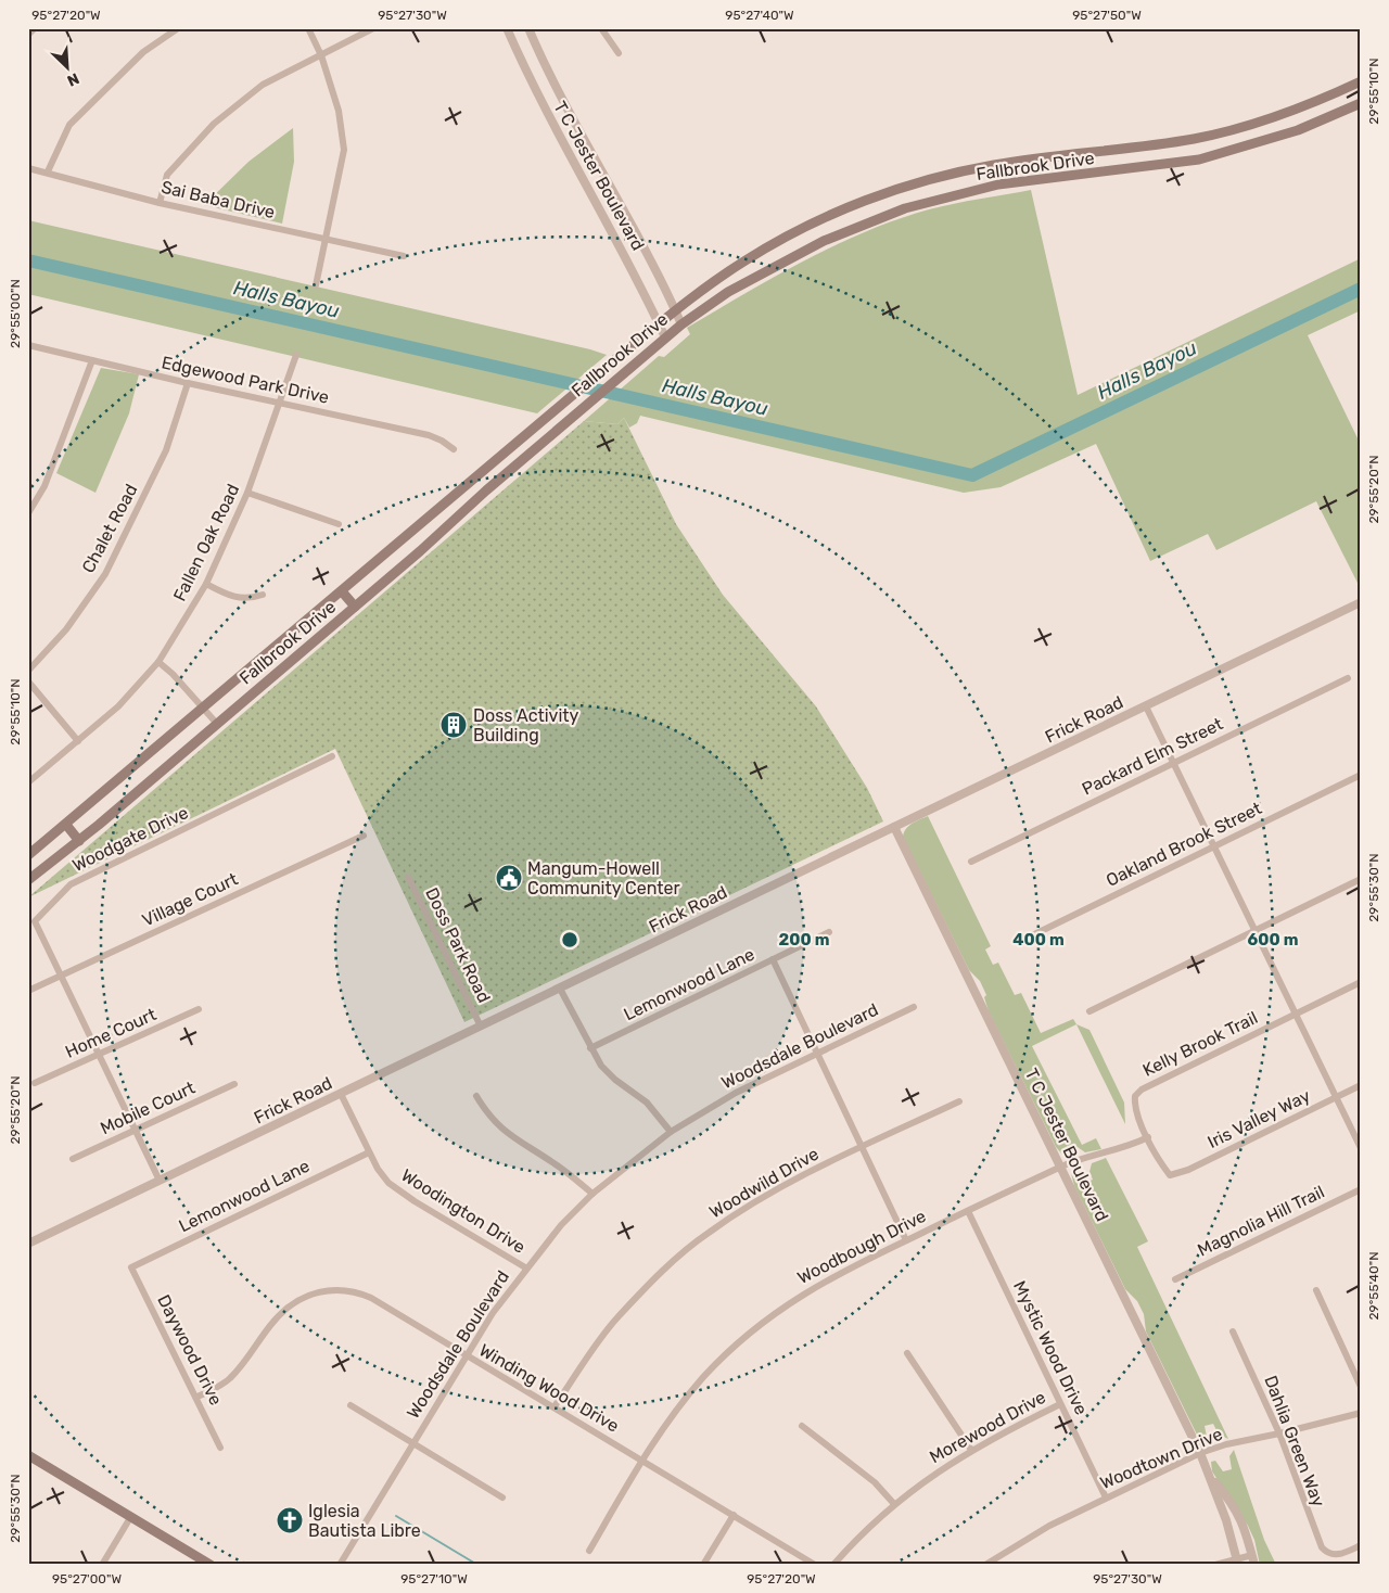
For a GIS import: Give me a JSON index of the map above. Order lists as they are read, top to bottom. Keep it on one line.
{"streets":{"main road":["Fallbrook Drive"],"street":["T C Jester Boulevard","Sai Baba Drive","Edgewood Park Drive","Chalet Road","Fallen Oak Road","Frick Road","Packard Elm Street","Woodgate Drive","Oakland Brook Street","Village Court","Doss Park Road","Lemonwood Lane","Home Court","Kelly Brook Trail","Woodsdale Boulevard","Mobile Court","Iris Valley Way","Woodwild Drive","Woodington Drive","Magnolia Hill Trail","Woodbough Drive","Mystic Wood Drive","Daywood Drive","Winding Wood Drive","Morewood Drive","Dahlia Green Way","Woodtown Drive"]},"crossings":[["Fallbrook Drive","T C Jester Boulevard"],["T C Jester Boulevard","Frick Road"],["T C Jester Boulevard","Woodbough Drive"],["T C Jester Boulevard","Woodtown Drive"],["Edgewood Park Drive","Chalet Road"],["Edgewood Park Drive","Fallen Oak Road"],["Frick Road","Woodgate Drive"],["Frick Road","Doss Park Road"],["Frick Road","Woodington Drive"],["Woodgate Drive","Village Court"],["Woodgate Drive","Home Court"],["Woodgate Drive","Mobile Court"],["Lemonwood Lane","Woodington Drive"],["Lemonwood Lane","Daywood Drive"],["Kelly Brook Trail","Iris Valley Way"],["Kelly Brook Trail","Woodbough Drive"],["Woodsdale Boulevard","Woodington Drive"],["Woodsdale Boulevard","Winding Wood Drive"],["Woodwild Drive","Winding Wood Drive"],["Woodbough Drive","Mystic Wood Drive"],["Woodbough Drive","Winding Wood Drive"],["Mystic Wood Drive","Morewood Drive"],["Mystic Wood Drive","Woodtown Drive"],["Daywood Drive","Winding Wood Drive"],["Dahlia Green Way","Woodtown Drive"]],"water":["Halls Bayou"],"places":{"building":["Doss Activity Building"],"public building":["Mangum-Howell Community Center"],"church":["Iglesia Bautista Libre"]},"north":"bottom right","coordinates":["95°27'20\"W","95°27'30\"W","95°27'40\"W","95°27'50\"W","29°55'10\"N","29°55'00\"N","29°55'20\"N","29°55'30\"N","29°55'40\"N","95°27'00\"W","95°27'10\"W"],"rings":["200 m","400 m","600 m"]}
